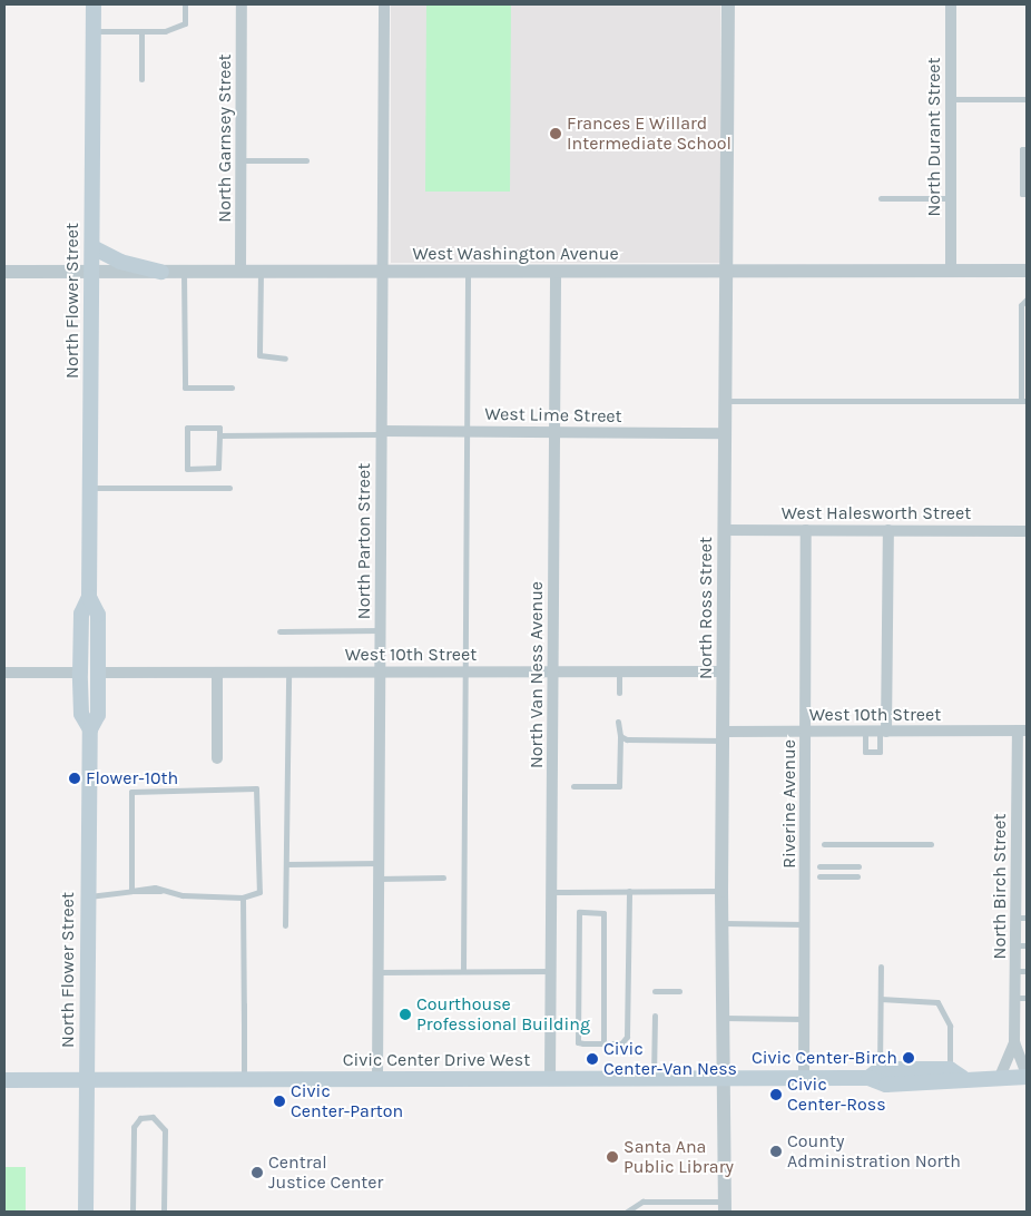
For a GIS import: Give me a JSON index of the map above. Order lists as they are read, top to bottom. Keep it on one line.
{"streets":{"main road":["North Flower Street","Civic Center Drive West"],"street":["North Durant Street","North Garnsey Street","West Washington Avenue","West Lime Street","West Halesworth Street","North Parton Street","North Ross Street","West 10th Street","North Van Ness Avenue","Riverine Avenue","North Birch Street"]},"crossings":[["North Durant Street","West Washington Avenue"],["North Garnsey Street","West Washington Avenue"],["West Washington Avenue","North Flower Street"],["West Washington Avenue","North Parton Street"],["West Washington Avenue","North Ross Street"],["West Washington Avenue","North Van Ness Avenue"],["North Flower Street","West 10th Street"],["North Flower Street","Civic Center Drive West"],["West Lime Street","North Parton Street"],["West Lime Street","North Ross Street"],["West Lime Street","North Van Ness Avenue"],["West Halesworth Street","North Ross Street"],["West Halesworth Street","Riverine Avenue"],["North Parton Street","West 10th Street"],["North Parton Street","Civic Center Drive West"],["North Ross Street","West 10th Street"],["North Ross Street","Civic Center Drive West"],["West 10th Street","North Van Ness Avenue"],["West 10th Street","Riverine Avenue"],["West 10th Street","North Birch Street"],["North Van Ness Avenue","Civic Center Drive West"],["Riverine Avenue","Civic Center Drive West"],["North Birch Street","Civic Center Drive West"]],"places":["Frances E Willard Intermediate School","Flower-10th","Courthouse Professional Building","Civic Center-Birch","Civic Center-Van Ness","Civic Center-Ross","Civic Center-Parton","County Administration North","Santa Ana Public Library","Central Justice Center"]}
